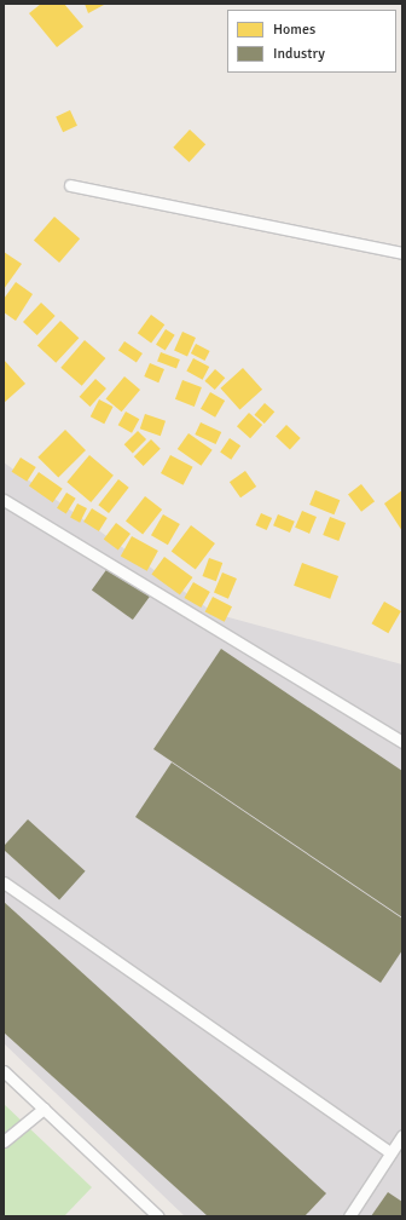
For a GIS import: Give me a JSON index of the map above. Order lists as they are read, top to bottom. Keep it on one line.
{"legend":["Homes","Industry"]}
